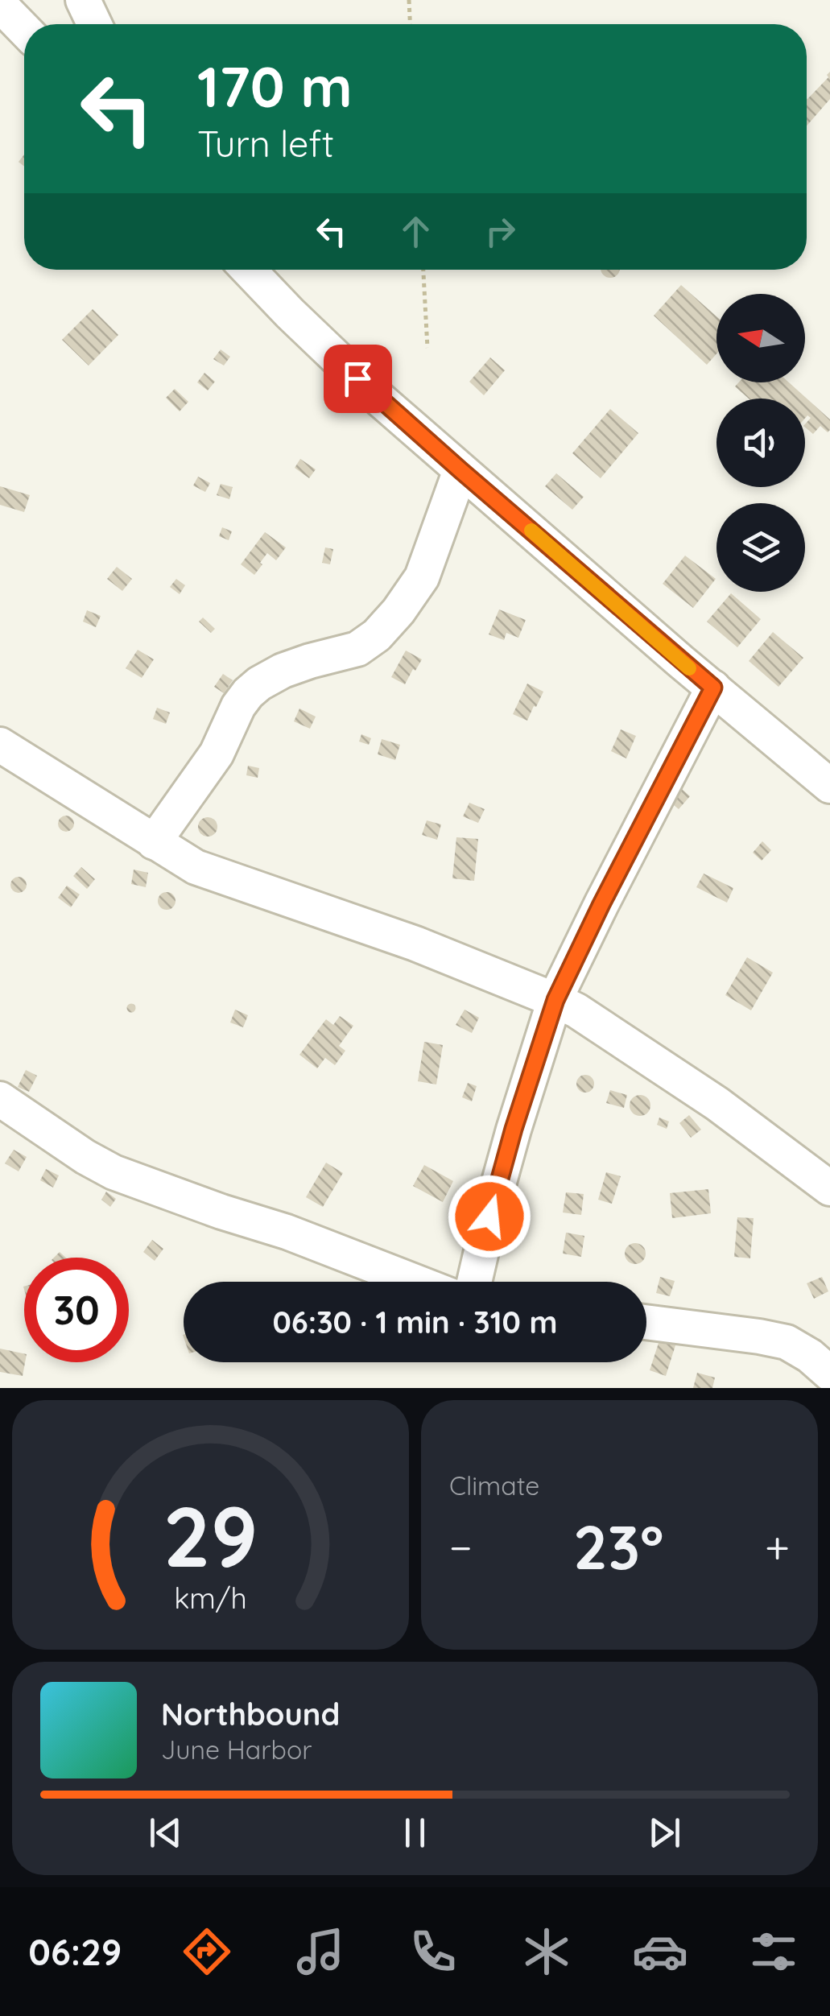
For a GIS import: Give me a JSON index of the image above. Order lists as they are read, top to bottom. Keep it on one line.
{"north":"left","page":{"turn":["170 m","Turn left"],"limit":"30","trip":"06:30 · 1 min · 310 m","tile":"Climate","heat":["−","23°","+"],"song":["Northbound","June Harbor"],"tabs":"06:29","gauge":["29","km/h"]}}
